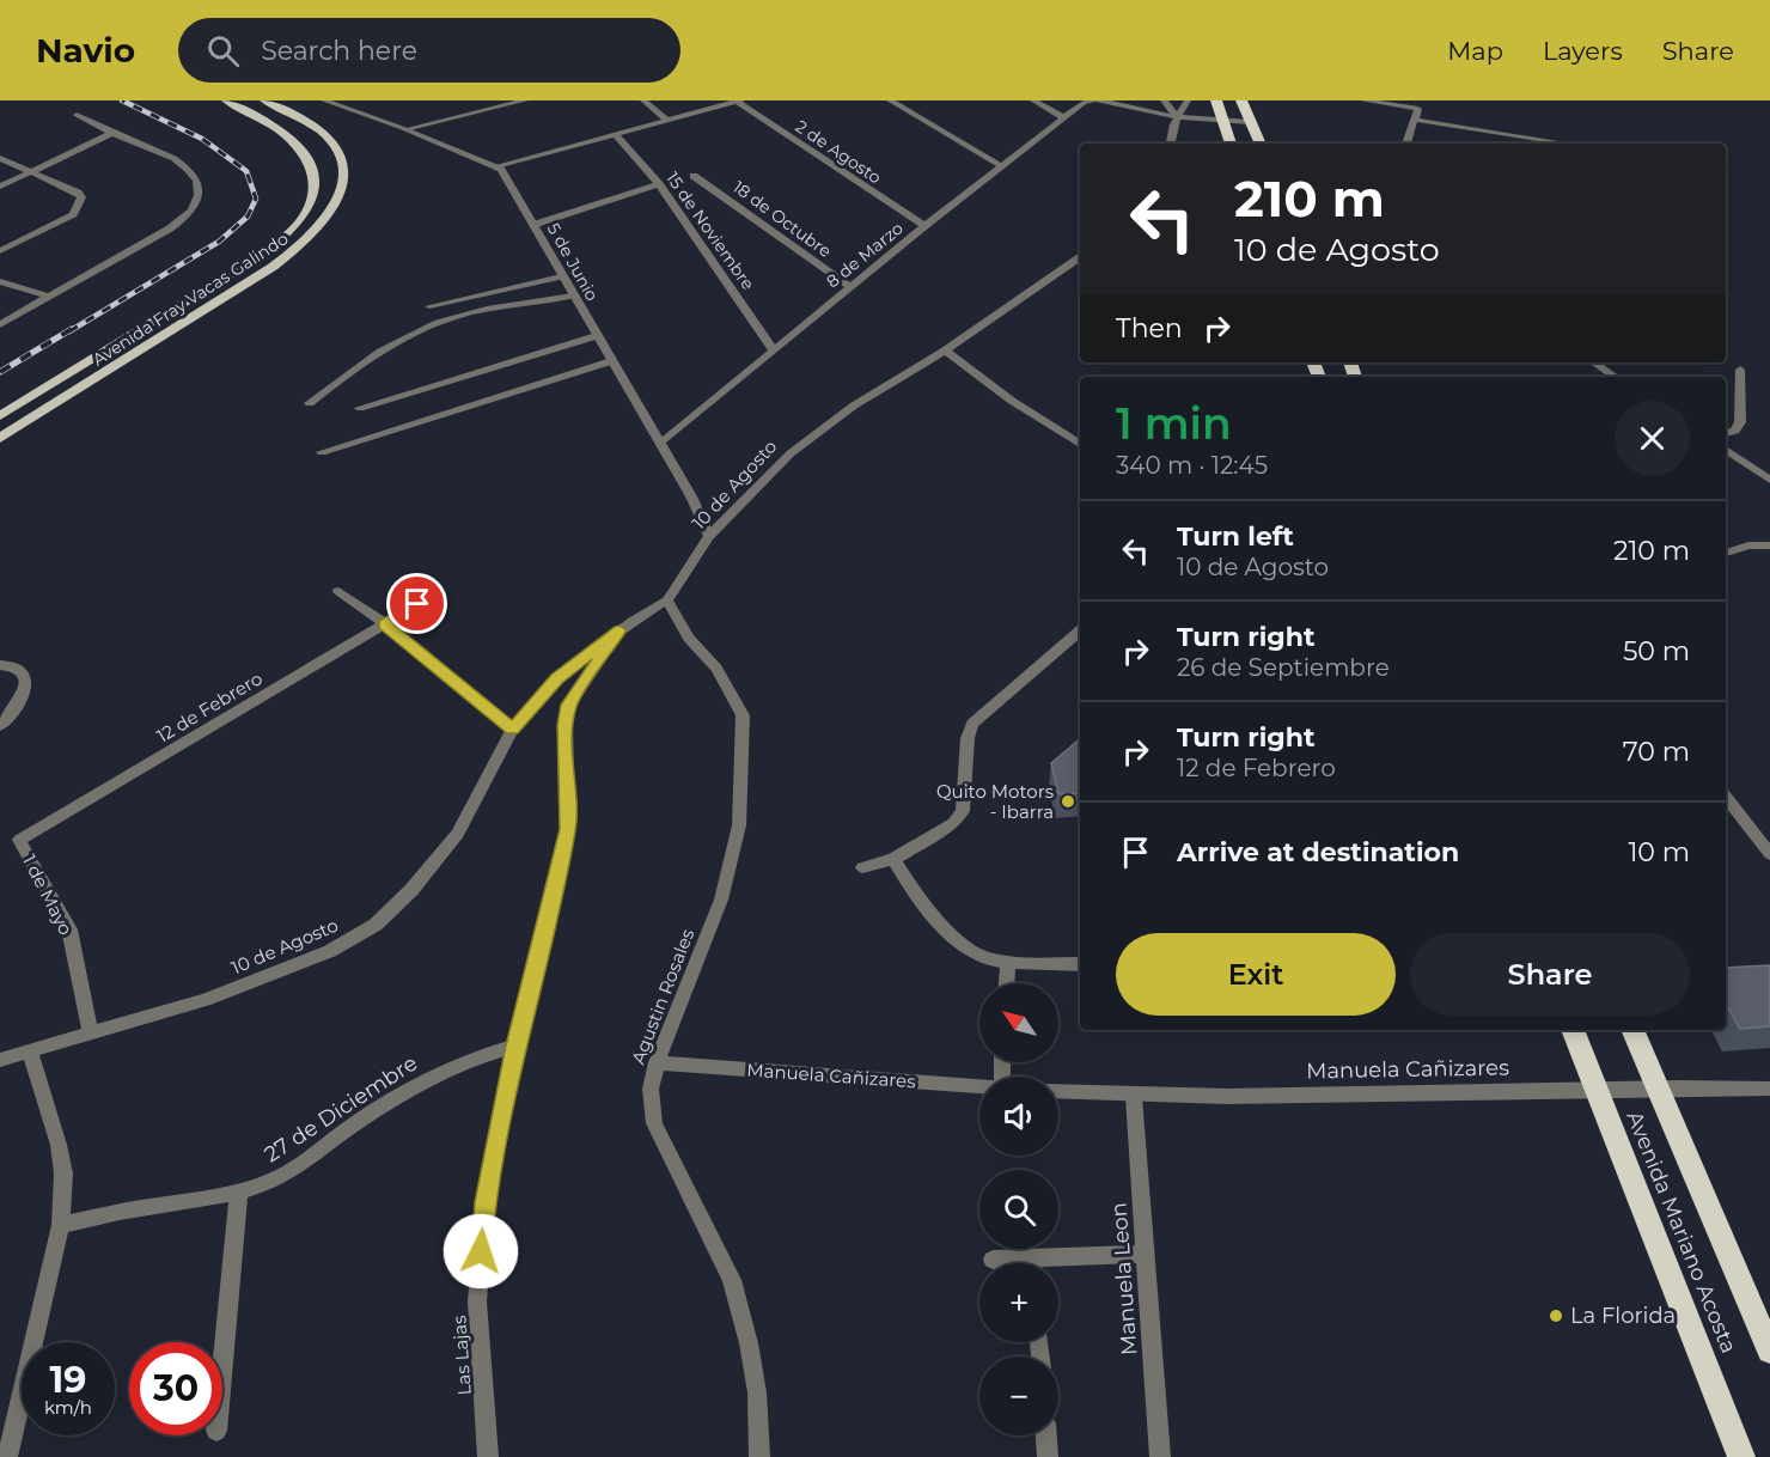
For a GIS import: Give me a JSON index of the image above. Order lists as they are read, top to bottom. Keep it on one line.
{"streets":{"highway":["Avenida Mariano Acosta"],"main road":["Avenida Fray Vacas Galindo"],"street":["2 de Agosto","18 de Octubre","15 de Noviembre","8 de Marzo","5 de Junio","10 de Agosto","12 de Febrero","1 de Mayo","Agustin Rosales","Manuela Cañizares","27 de Diciembre","Manuela Leon","Las Lajas"]},"crossings":[["2 de Agosto","8 de Marzo"],["18 de Octubre","8 de Marzo"],["15 de Noviembre","8 de Marzo"],["8 de Marzo","5 de Junio"],["5 de Junio","10 de Agosto"],["10 de Agosto","1 de Mayo"],["10 de Agosto","Agustin Rosales"],["10 de Agosto","Las Lajas"],["12 de Febrero","1 de Mayo"],["Agustin Rosales","Manuela Cañizares"],["Manuela Cañizares","Avenida Mariano Acosta"],["Manuela Cañizares","Manuela Leon"],["27 de Diciembre","Las Lajas"]],"places":["Quito Motors - Ibarra","La Florida"],"north":"top left","page":{"header":"Navio","search":"Search here","nav":["Map","Layers","Share"],"turn":["210 m","10 de Agosto"],"then":"Then","heading":["1 min","340 m · 12:45"],"list":[{"name":"Turn left","note":"10 de Agosto","value":"210 m"},{"name":"Turn right","note":"26 de Septiembre","value":"50 m"},{"name":"Turn right","note":"12 de Febrero","value":"70 m"},{"name":"Arrive at destination","value":"10 m"}],"buttons":["Exit","Share"],"map_buttons":["+","−"],"speed":"19 km/h","limit":"30"}}
